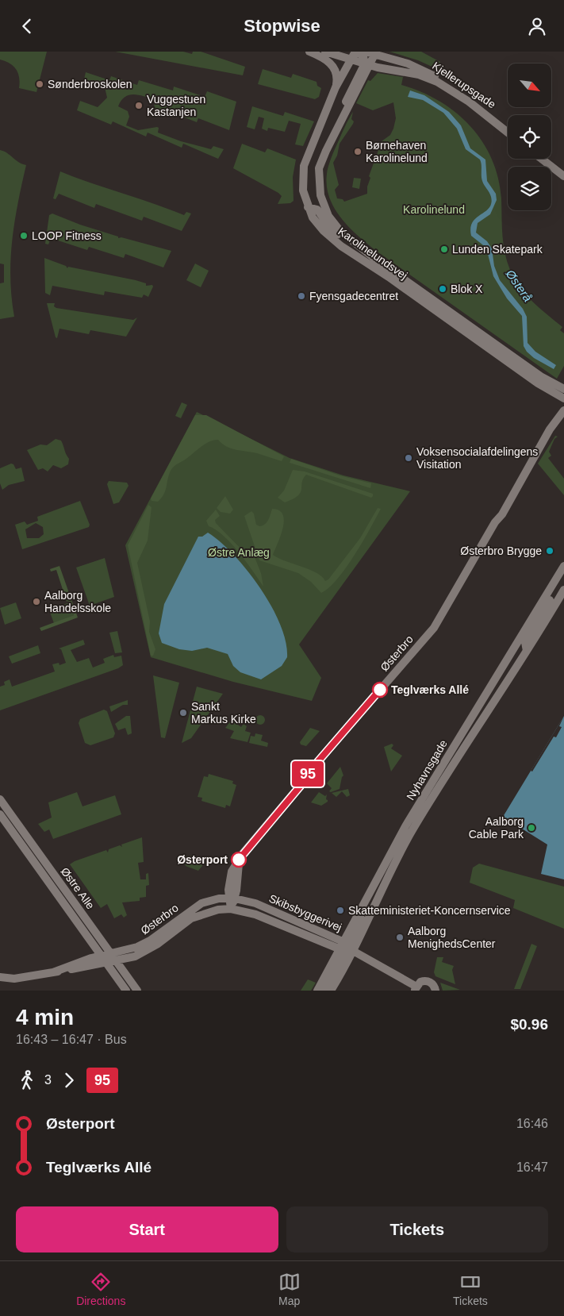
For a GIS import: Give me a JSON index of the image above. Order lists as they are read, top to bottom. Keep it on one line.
{"streets":{"street":["Kjellerupsgade","Karolinelundsvej","Østerbro","Nyhavnsgade","Østre Alle","Skibsbyggerivej"]},"crossings":[["Kjellerupsgade","Karolinelundsvej"],["Karolinelundsvej","Østerbro"],["Østerbro","Østre Alle"],["Østerbro","Skibsbyggerivej"],["Nyhavnsgade","Skibsbyggerivej"]],"water":["Østerå"],"parks":["Karolinelund","Østre Anlæg"],"places":["Sønderbroskolen","Vuggestuen Kastanjen","Børnehaven Karolinelund","LOOP Fitness","Lunden Skatepark","Blok X","Fyensgadecentret","Voksensocialafdelingens Visitation","Østerbro Brygge","Aalborg Handelsskole","Teglværks Allé","Sankt Markus Kirke","Aalborg Cable Park","Østerport","Skatteministeriet-Koncernservice","Aalborg MenighedsCenter"],"lines":["bus line 95"],"north":"bottom right","page":{"header":"Stopwise","on_map":"95","heading":["4 min","16:43 – 16:47 · Bus","$0.96"],"legs":["3","95"],"list":[{"name":"Østerport","value":"16:46"},{"name":"Teglværks Allé","value":"16:47"}],"buttons":["Start","Tickets"],"tabs":["Directions","Map","Tickets"]}}
